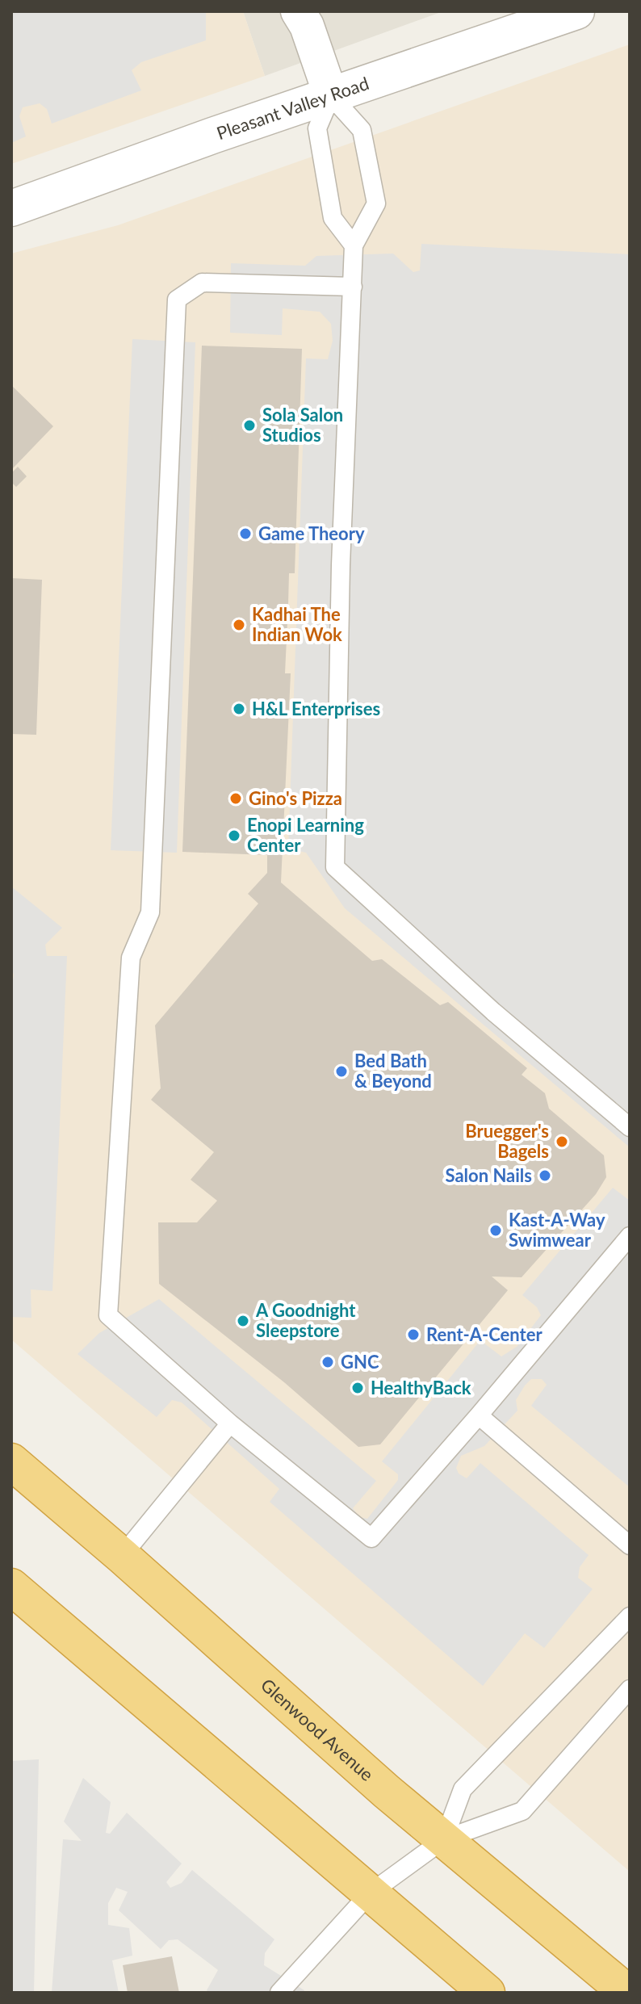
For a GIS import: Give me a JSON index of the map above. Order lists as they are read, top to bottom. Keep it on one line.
{"streets":{"highway":["Glenwood Avenue"],"street":["Pleasant Valley Road"]},"places":["Sola Salon Studios","Game Theory","Kadhai The Indian Wok","H&L Enterprises","Gino's Pizza","Enopi Learning Center","Bed Bath & Beyond","Bruegger's Bagels","Salon Nails","Kast-A-Way Swimwear","A Goodnight Sleepstore","Rent-A-Center","GNC","HealthyBack"]}
